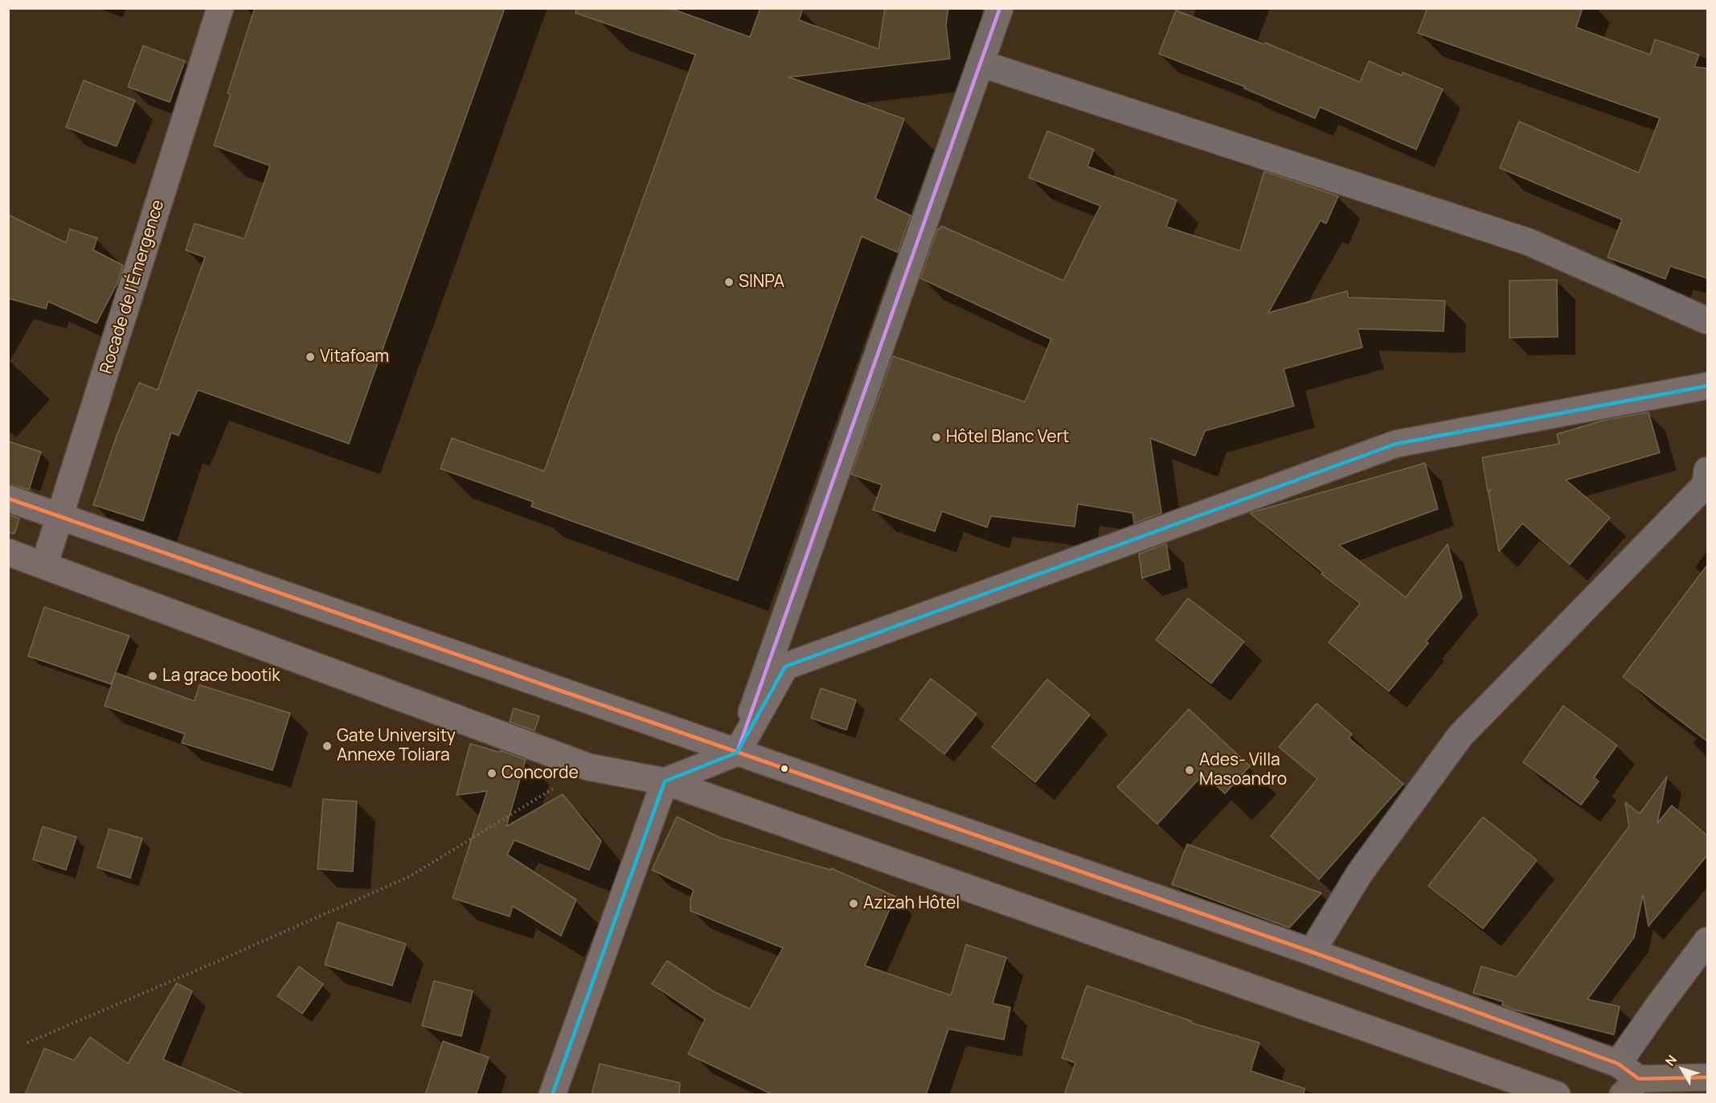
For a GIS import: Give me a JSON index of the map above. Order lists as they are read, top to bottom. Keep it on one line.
{"streets":{"main road":["Rocade de l'Émergence"]},"places":["SINPA","Vitafoam","Hôtel Blanc Vert","La grace bootik","Gate University Annexe Toliara","Ades- Villa Masoandro","Concorde","Azizah Hôtel"],"north":"top left"}
